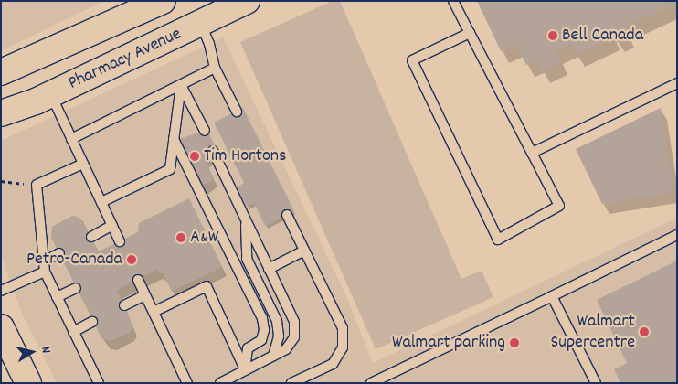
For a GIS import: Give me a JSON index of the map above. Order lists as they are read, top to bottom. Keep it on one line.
{"streets":{"street":["Pharmacy Avenue"]},"places":["Bell Canada","Tim Hortons","A&W","Petro-Canada","Walmart Supercentre","Walmart parking"],"north":"right"}
